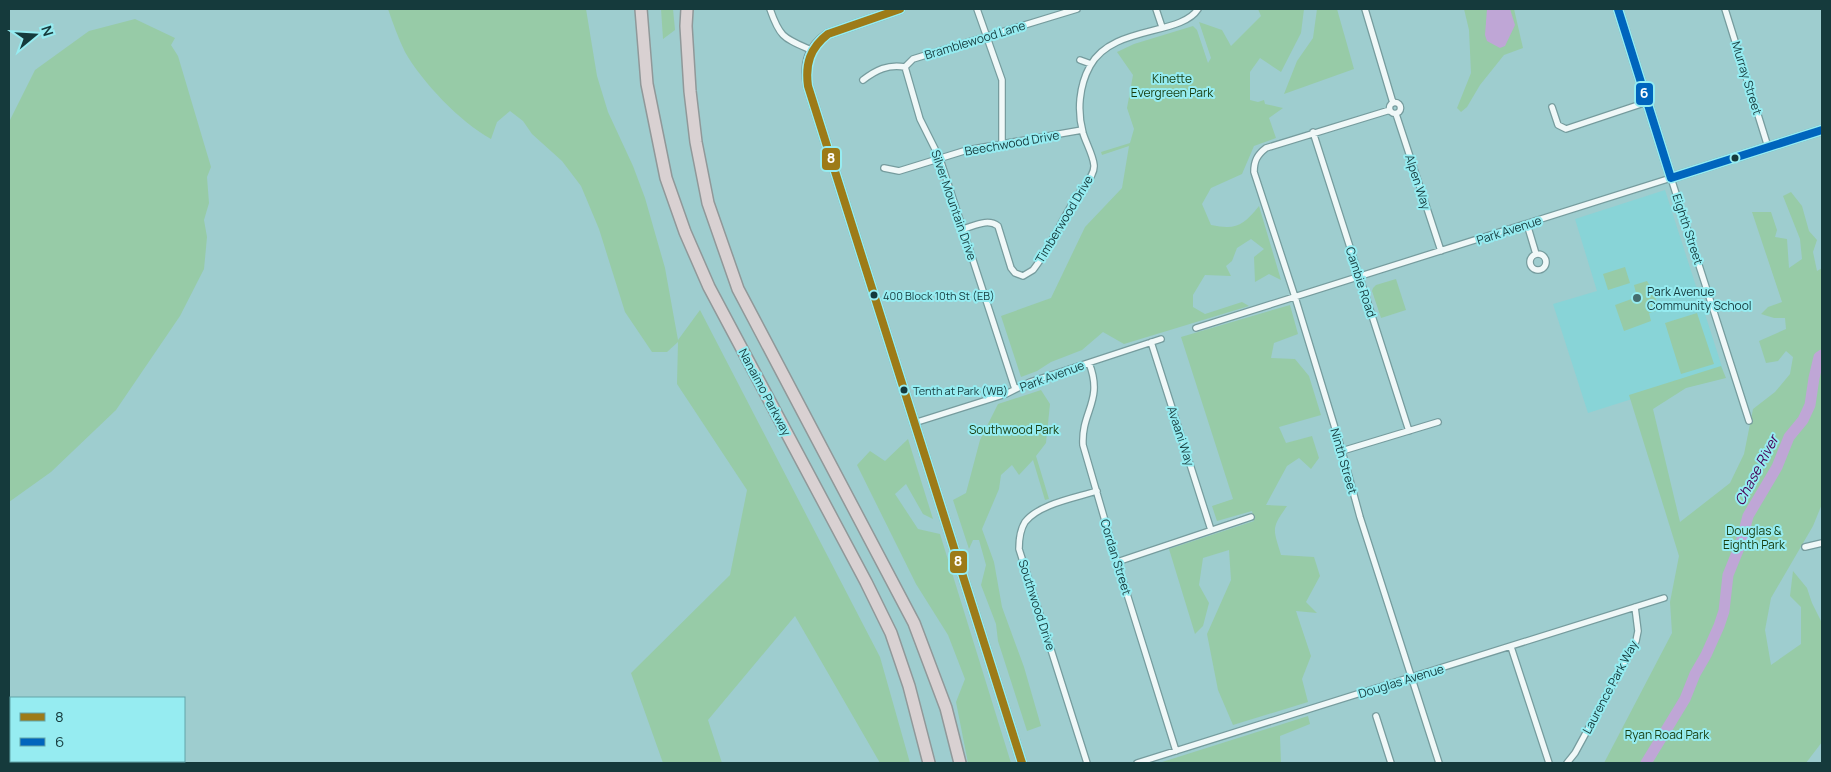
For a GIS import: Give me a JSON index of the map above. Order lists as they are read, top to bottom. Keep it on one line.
{"streets":{"highway":["Nanaimo Parkway"],"street":["Bramblewood Lane","Murray Street","Beechwood Drive","Alpen Way","Silver Mountain Drive","Timberwood Drive","Eighth Street","Park Avenue","Cambie Road","Avaani Way","Ninth Street","Cordan Street","Southwood Drive","Douglas Avenue","Laurence Park Way"]},"crossings":[["Bramblewood Lane","Silver Mountain Drive"],["Murray Street","Park Avenue"],["Beechwood Drive","Silver Mountain Drive"],["Beechwood Drive","Timberwood Drive"],["Alpen Way","Park Avenue"],["Silver Mountain Drive","Timberwood Drive"],["Silver Mountain Drive","Park Avenue"],["Eighth Street","Park Avenue"],["Park Avenue","Cambie Road"],["Park Avenue","Avaani Way"],["Park Avenue","Ninth Street"],["Park Avenue","Cordan Street"],["Cambie Road","Ninth Street"],["Ninth Street","Douglas Avenue"],["Cordan Street","Southwood Drive"],["Cordan Street","Douglas Avenue"],["Douglas Avenue","Laurence Park Way"]],"water":["Chase River"],"parks":["Kinette Evergreen Park","Southwood Park","Douglas & Eighth Park","Ryan Road Park"],"places":["400 Block 10th St (EB)","Park Avenue Community School","Tenth at Park (WB)"],"lines":["transit line 8","transit line 6"],"legend":["8","6"],"north":"right"}
